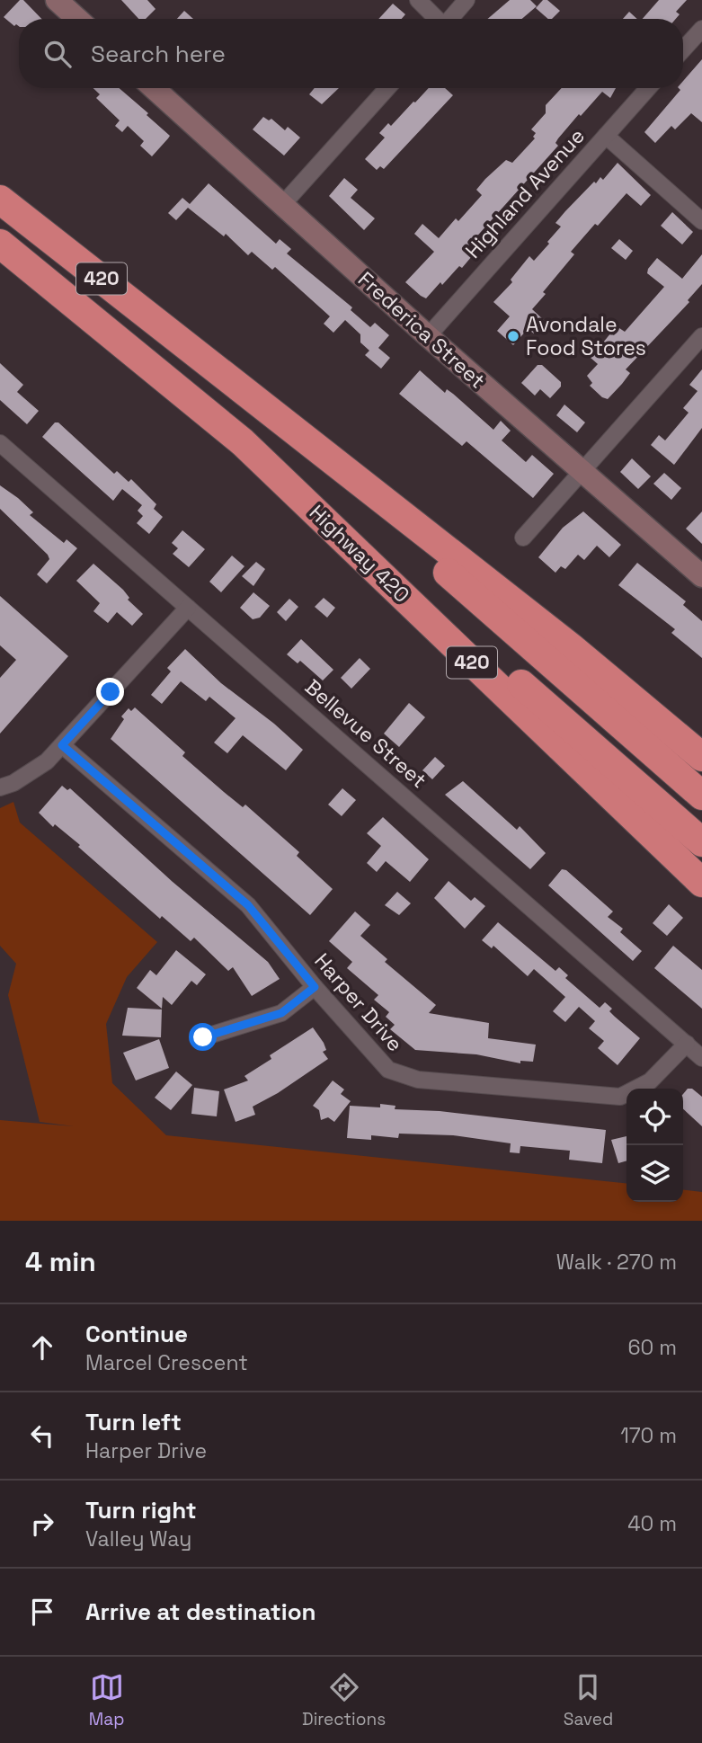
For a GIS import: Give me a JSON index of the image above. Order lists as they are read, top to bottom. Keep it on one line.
{"streets":{"highway":["420","Highway 420"],"street":["Highland Avenue","Frederica Street","Bellevue Street","Harper Drive"]},"crossings":[["Highland Avenue","Frederica Street"],["Bellevue Street","Harper Drive"]],"places":["Avondale Food Stores"],"page":{"search":"Search here","heading":["4 min","Walk · 270 m"],"list":[["Continue","Marcel Crescent","60 m"],["Turn left","Harper Drive","170 m"],["Turn right","Valley Way","40 m"],"Arrive at destination"],"nav":["Map","Directions","Saved"]}}
